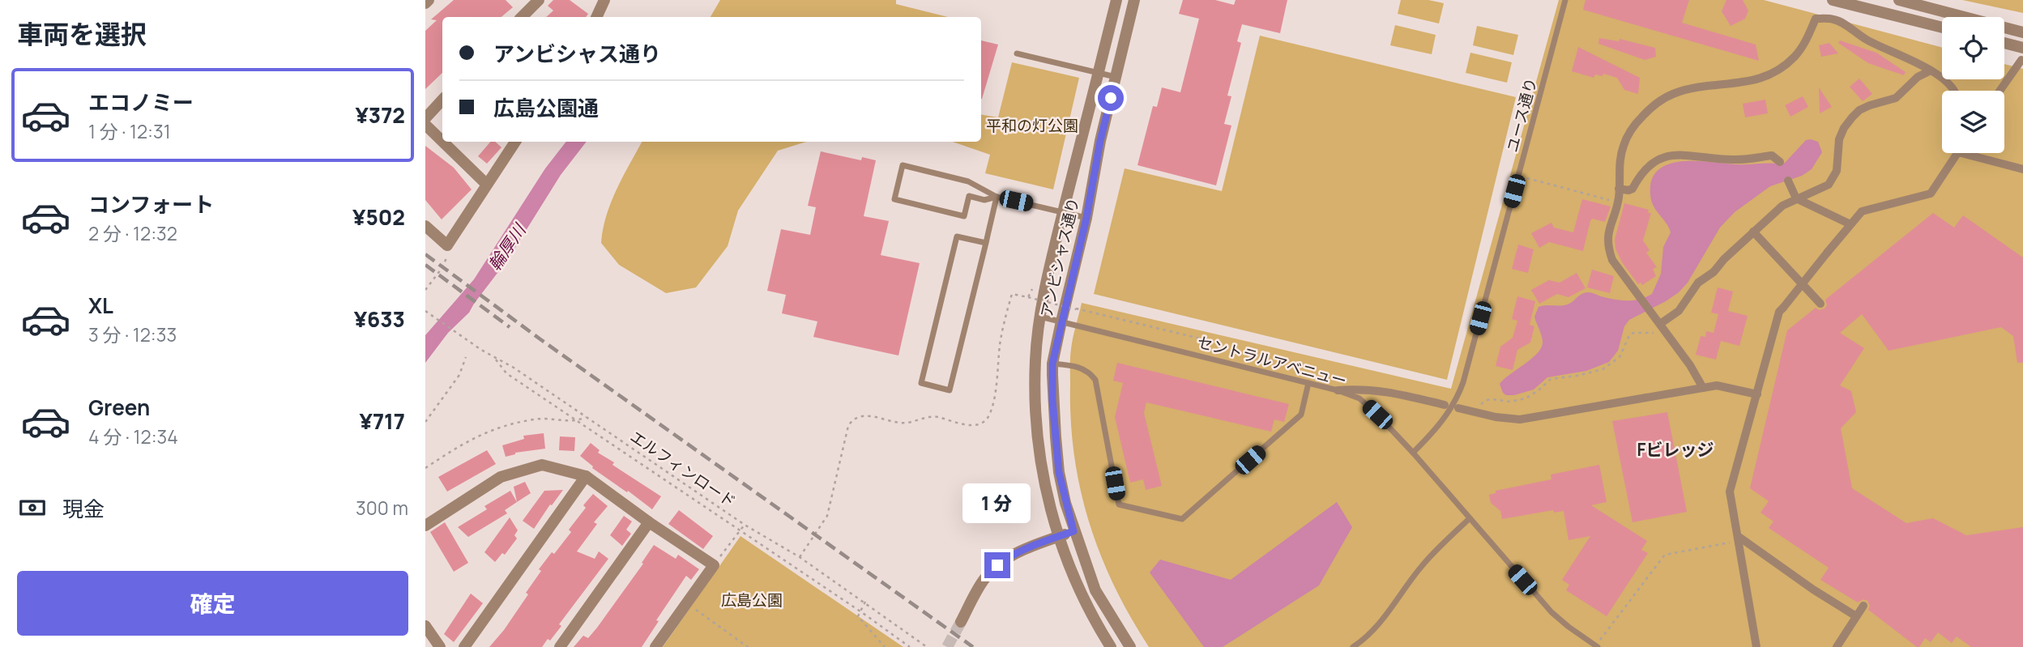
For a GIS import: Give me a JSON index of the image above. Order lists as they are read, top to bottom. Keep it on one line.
{"streets":{"street":["アンビシャス通り"],"lane":["ユース通り","セントラルアベニュー"],"path":["エルフィンロード"]},"crossings":[["ユース通り","セントラルアベニュー"],["アンビシャス通り","セントラルアベニュー"]],"districts":["Fビレッジ"],"water":["輪厚川"],"parks":["平和の灯公園","広島公園"],"page":{"heading":"車両を選択","banner":["アンビシャス通り","広島公園通"],"list":[{"name":"エコノミー","note":"1 分 · 12:31","value":"¥372"},{"name":"コンフォート","note":"2 分 · 12:32","value":"¥502"},{"name":"XL","note":"3 分 · 12:33","value":"¥633"},{"name":"Green","note":"4 分 · 12:34","value":"¥717"}],"pay":["現金","300 m"],"bubble":"1 分","buttons":"確定"}}
